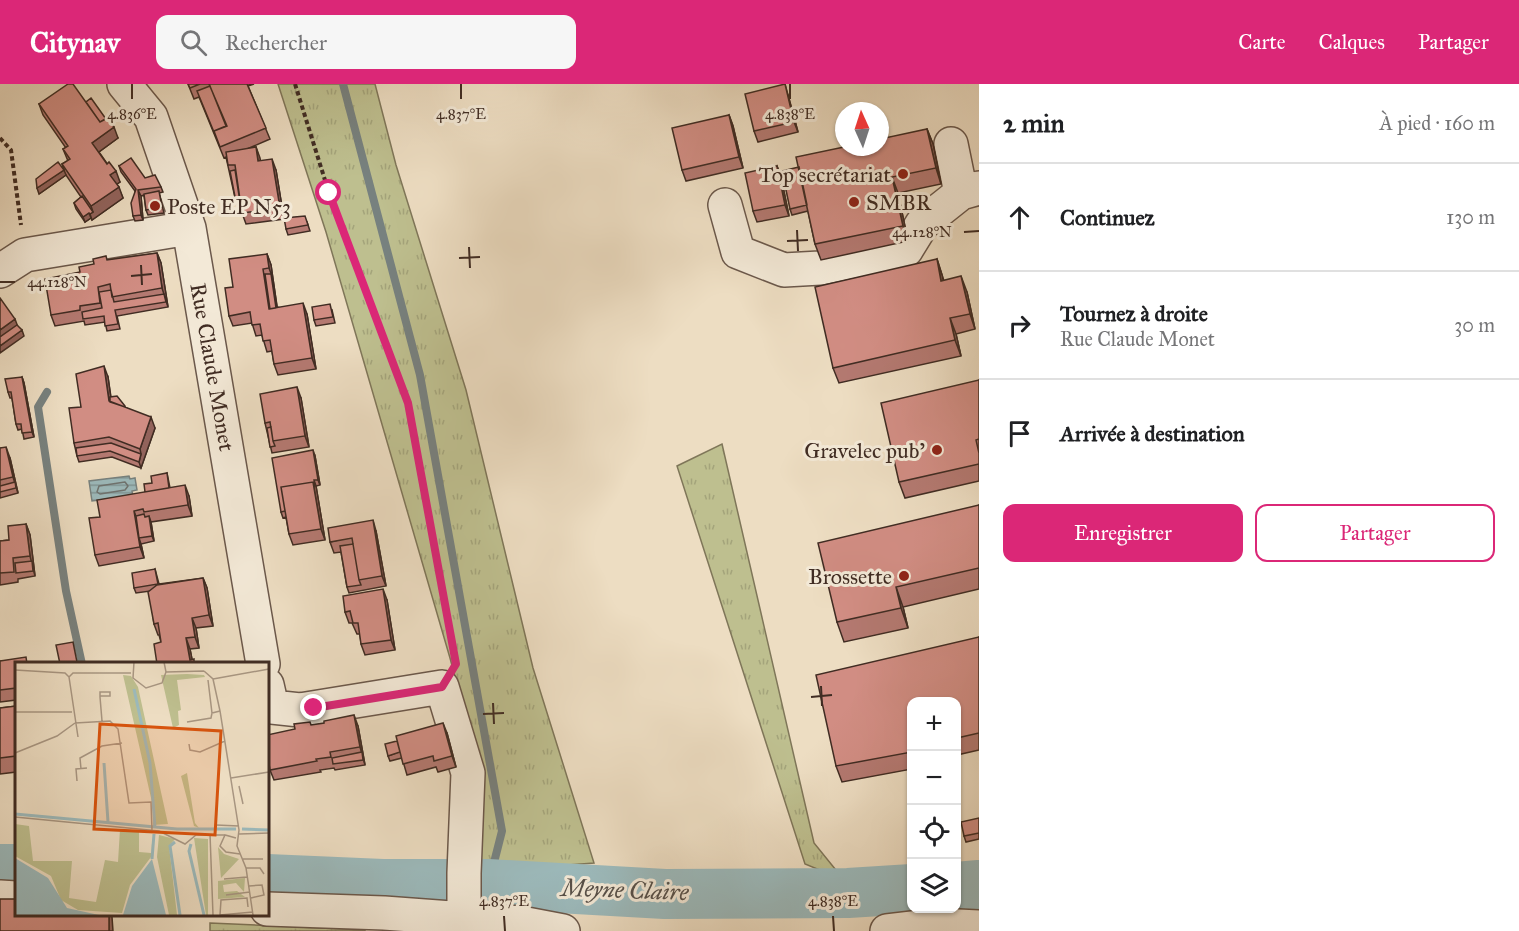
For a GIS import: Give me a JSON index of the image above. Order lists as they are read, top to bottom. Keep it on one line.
{"streets":{"street":["Rue Claude Monet"]},"water":["Meyne Claire"],"places":["Top secrétariat","SMBR","Poste EP N53","Gravelec pub'","Brossette"],"north":"top","page":{"header":"Citynav","search":"Rechercher","nav":["Carte","Calques","Partager"],"heading":["2 min","À pied · 160 m"],"list":[["Continuez","130 m"],["Tournez à droite","Rue Claude Monet","30 m"],"Arrivée à destination"],"buttons":["Enregistrer","Partager"],"map_buttons":["+","−"]},"coordinates":["4.836°E","4.837°E","4.838°E","44.128°N"]}
